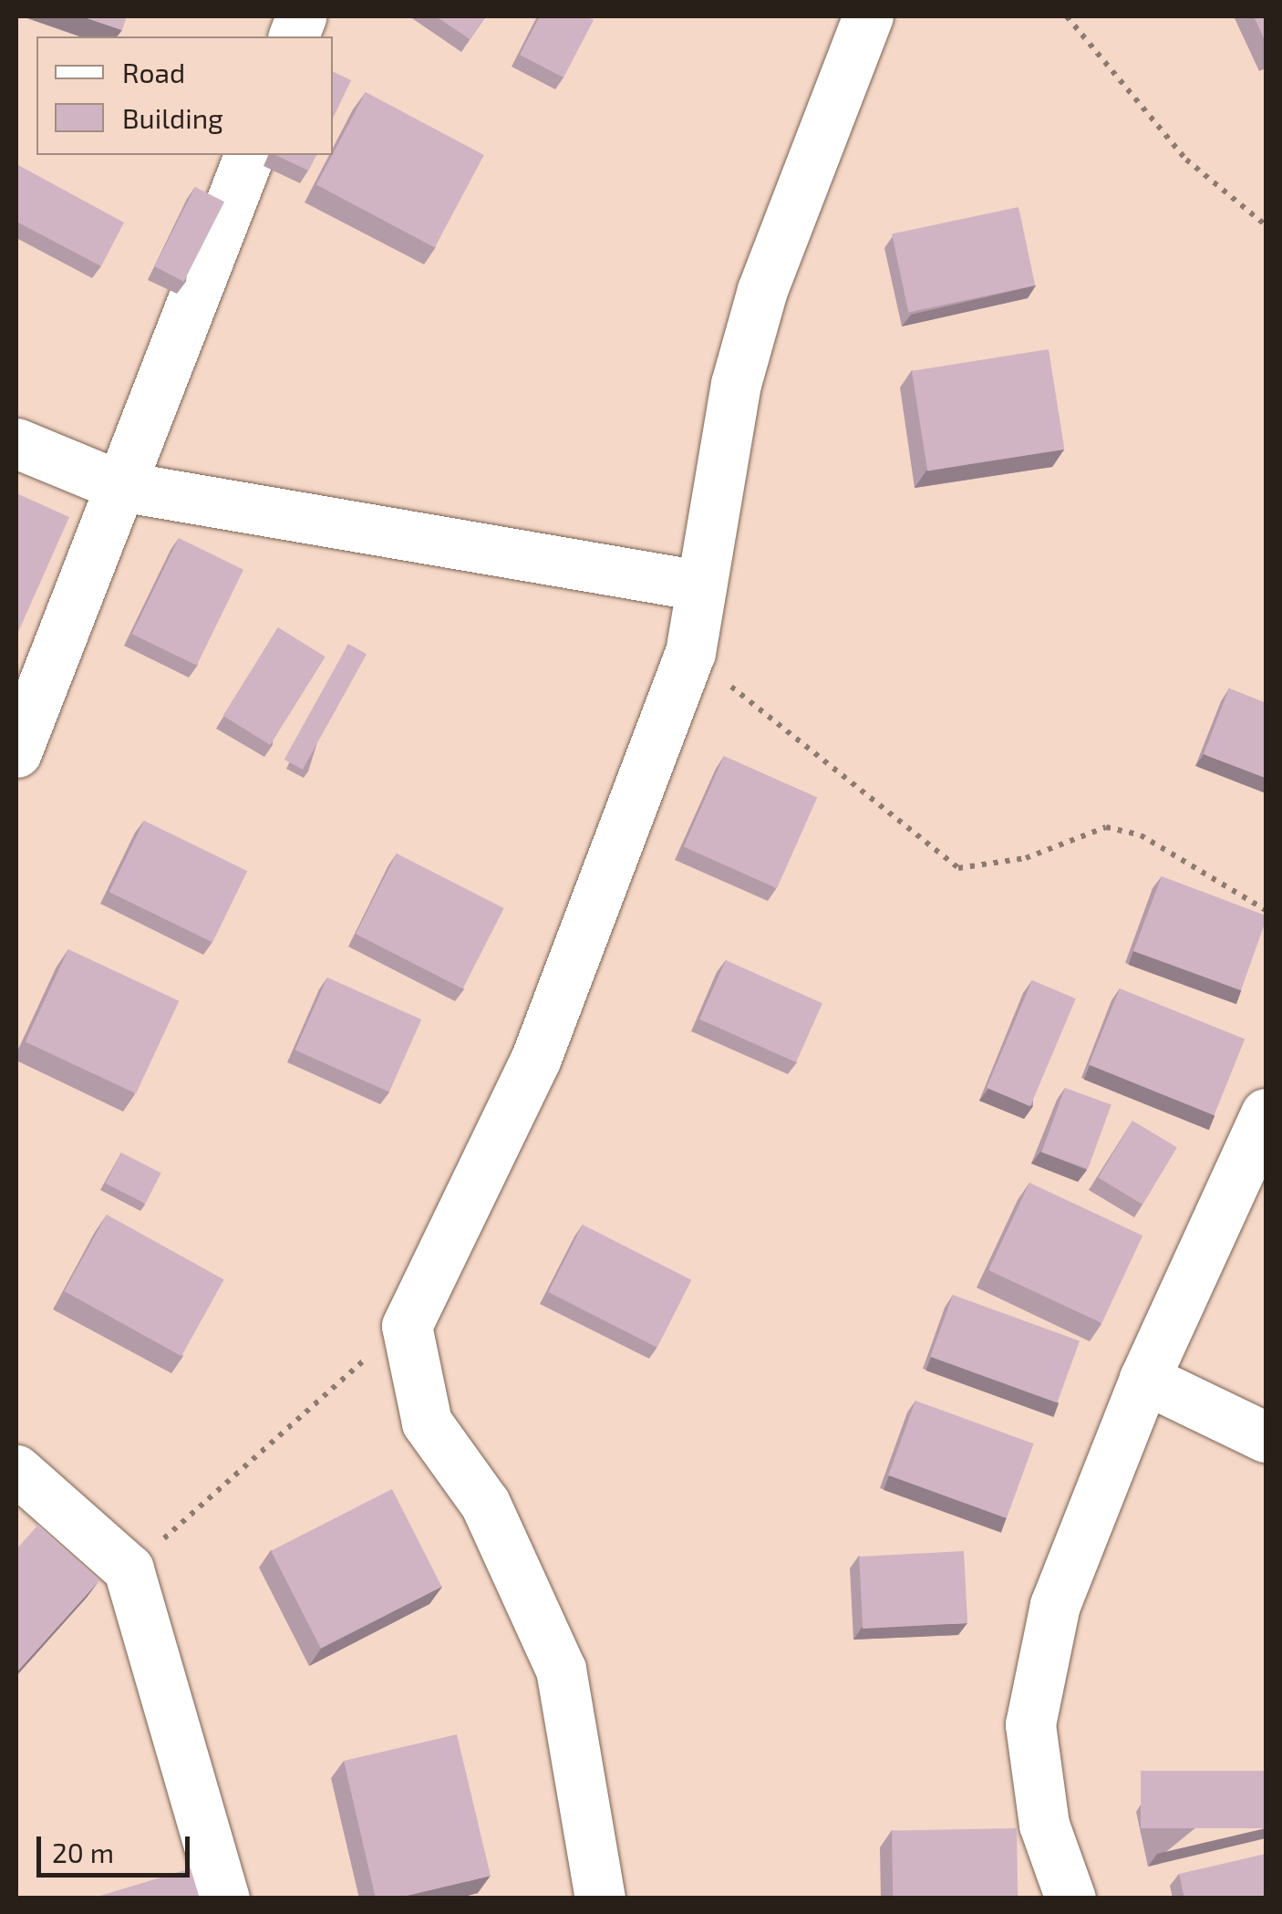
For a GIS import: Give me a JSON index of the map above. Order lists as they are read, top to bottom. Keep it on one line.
{"legend":["Road","Building"],"scale_bar":"20 m"}
